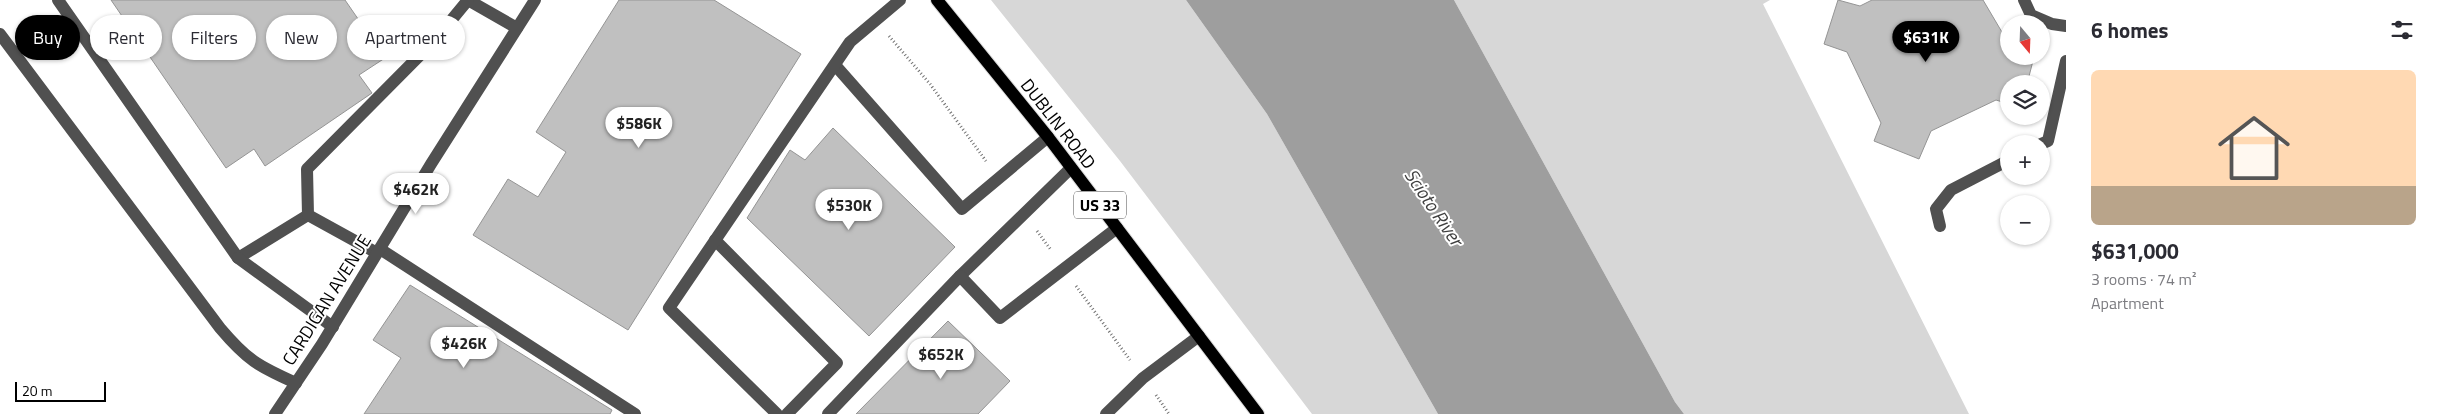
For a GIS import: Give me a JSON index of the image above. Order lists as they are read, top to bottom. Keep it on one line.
{"streets":{"main road":["DUBLIN ROAD","US 33"],"street":["CARDIGAN AVENUE"]},"water":["Scioto River"],"scale_bar":"20 m","north":"bottom","page":{"heading":"6 homes","map_buttons":["+","−"],"chip":["Buy","Rent","Filters","New","Apartment"],"price":["$631K","$586K","$462K","$530K","$426K","$652K"],"list":[{"name":"$631,000","note":"3 rooms · 74 m² · Apartment"}],"scale":"20 m"}}
